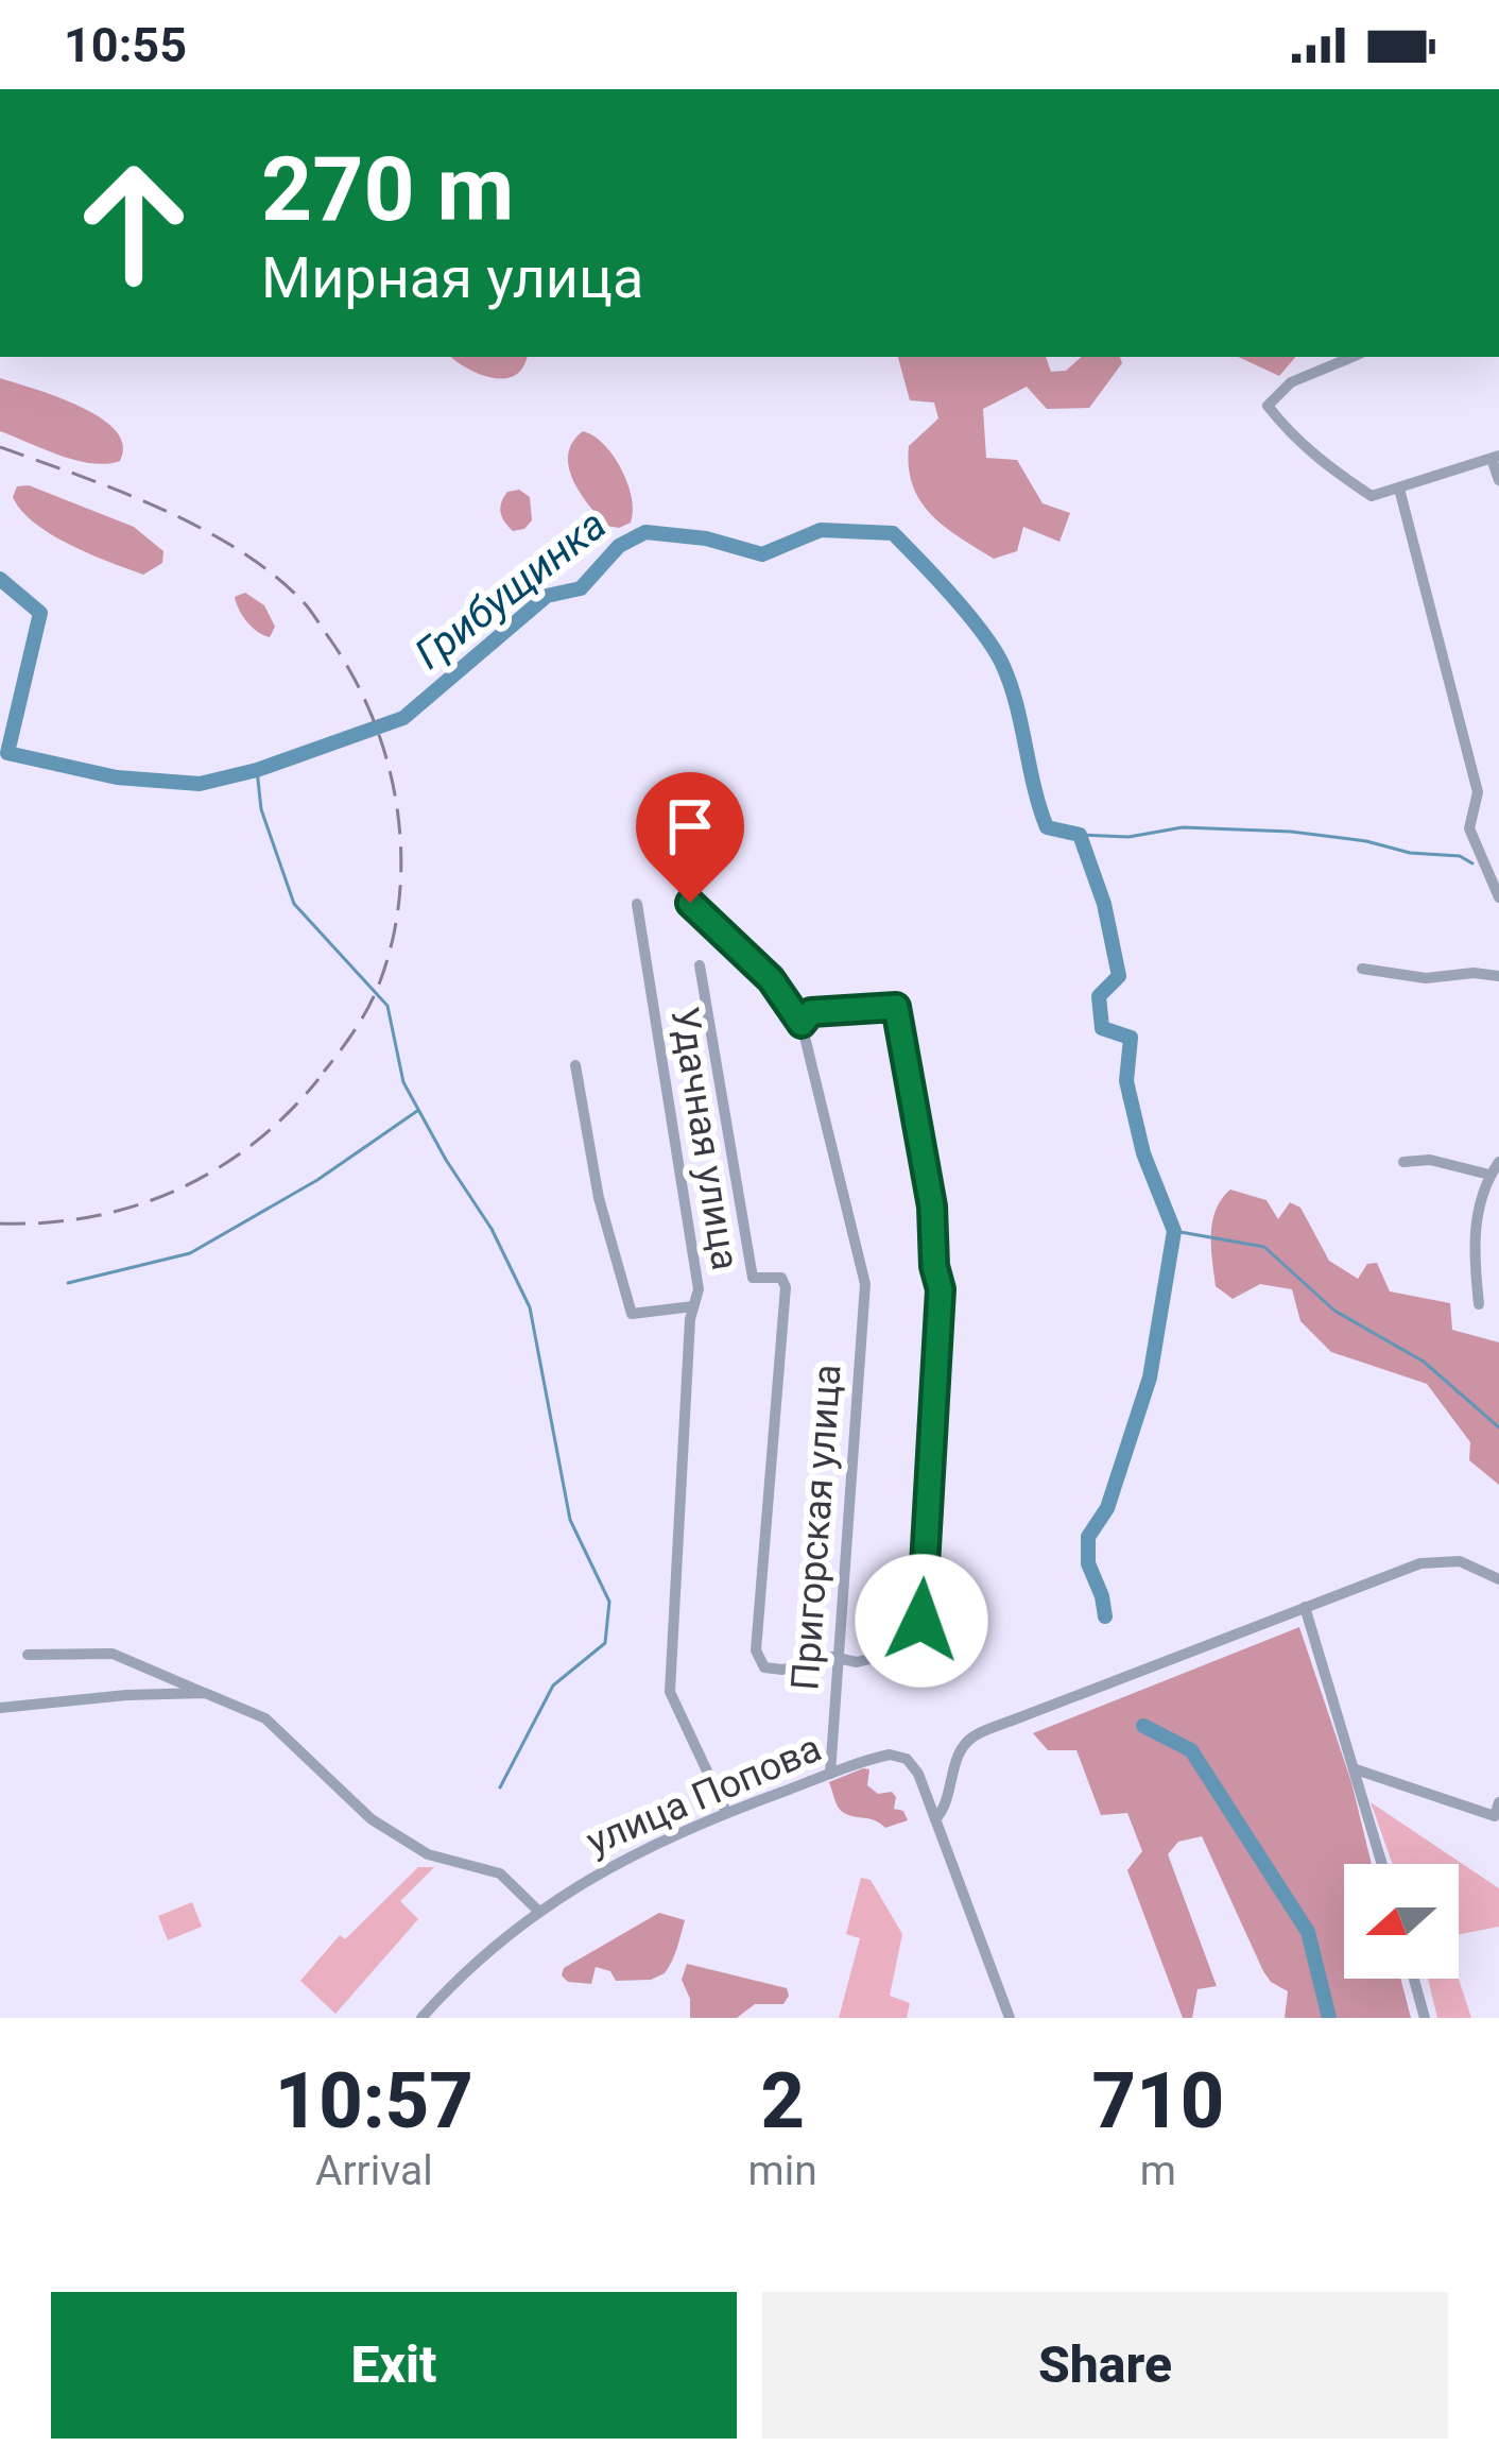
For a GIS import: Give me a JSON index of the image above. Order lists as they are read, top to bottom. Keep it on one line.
{"streets":{"street":["Удачная улица","Пригорская улица","улица Попова"]},"crossings":[["Удачная улица","улица Попова"],["Пригорская улица","улица Попова"]],"water":["Грибущинка"],"north":"left","page":{"status":"10:55","turn":["270 m","Мирная улица"],"eta":["10:57","Arrival","2","min","710","m"],"buttons":["Exit","Share"]}}
